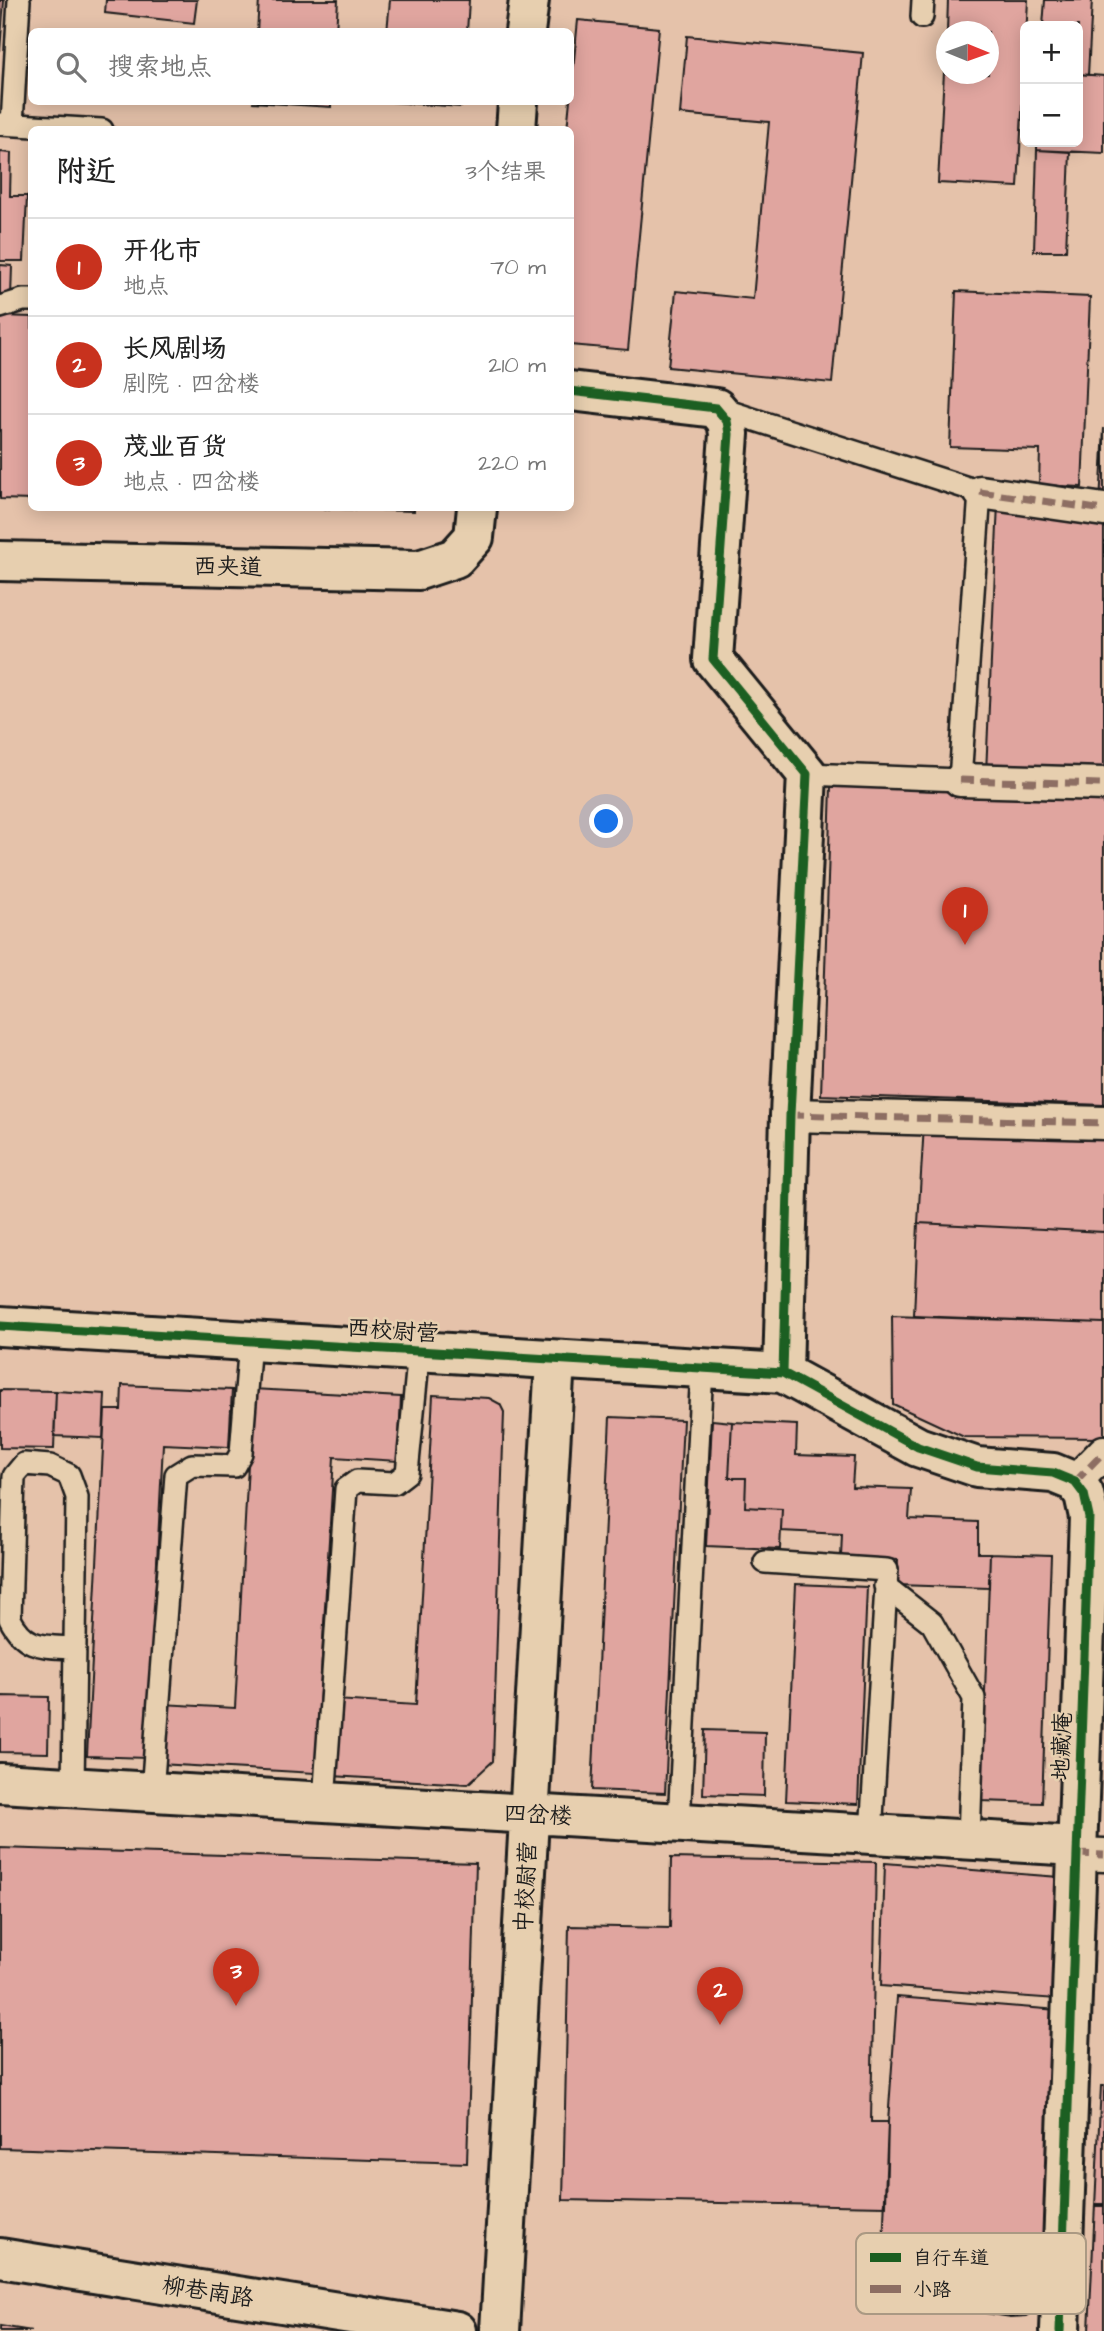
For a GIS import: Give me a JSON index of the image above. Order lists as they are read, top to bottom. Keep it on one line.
{"streets":{"street":["西夹道","西校尉营","地藏庵","四岔楼","中校尉营","柳巷南路"]},"crossings":[["西校尉营","中校尉营"],["地藏庵","四岔楼"],["四岔楼","中校尉营"]],"legend":["自行车道","小路"],"north":"right","page":{"map_buttons":["+","−"],"search":"搜索地点","heading":["附近","3个结果"],"list":[{"mark":"1","name":"开化市","note":"地点","value":"70 m"},{"mark":"2","name":"长风剧场","note":"剧院 · 四岔楼","value":"210 m"},{"mark":"3","name":"茂业百货","note":"地点 · 四岔楼","value":"220 m"}],"pins":["1","3","2"]}}
